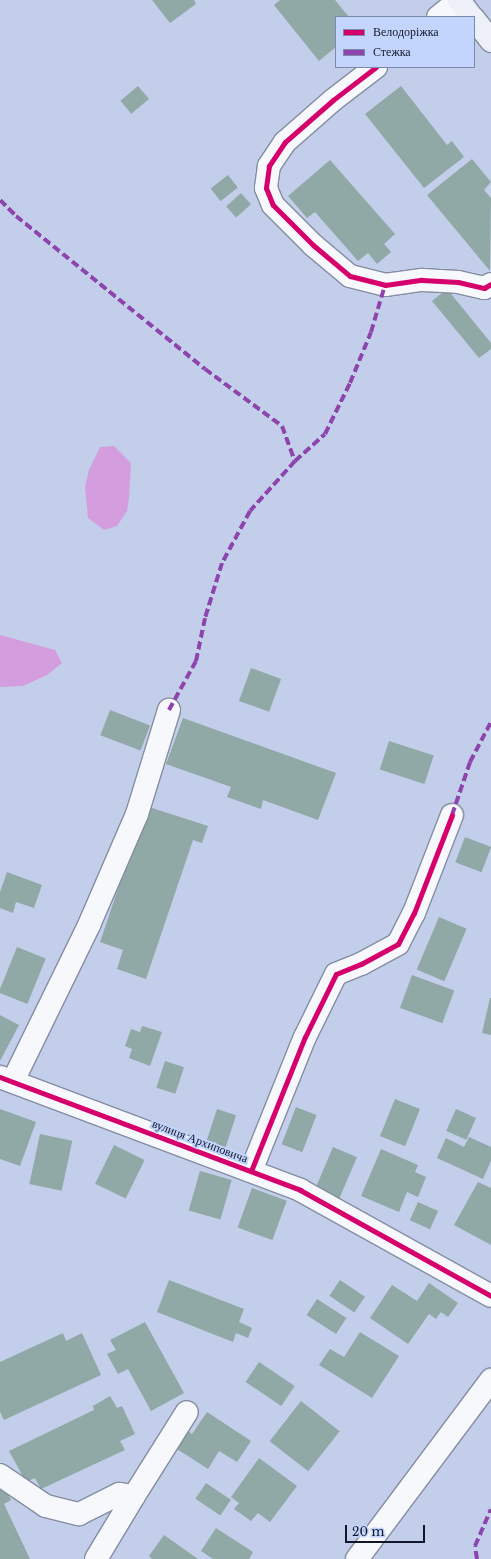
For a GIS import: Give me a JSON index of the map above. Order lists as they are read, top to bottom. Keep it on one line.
{"streets":{"street":["вулиця Архиповича"]},"legend":["Велодоріжка","Стежка"],"scale_bar":"20 m"}
